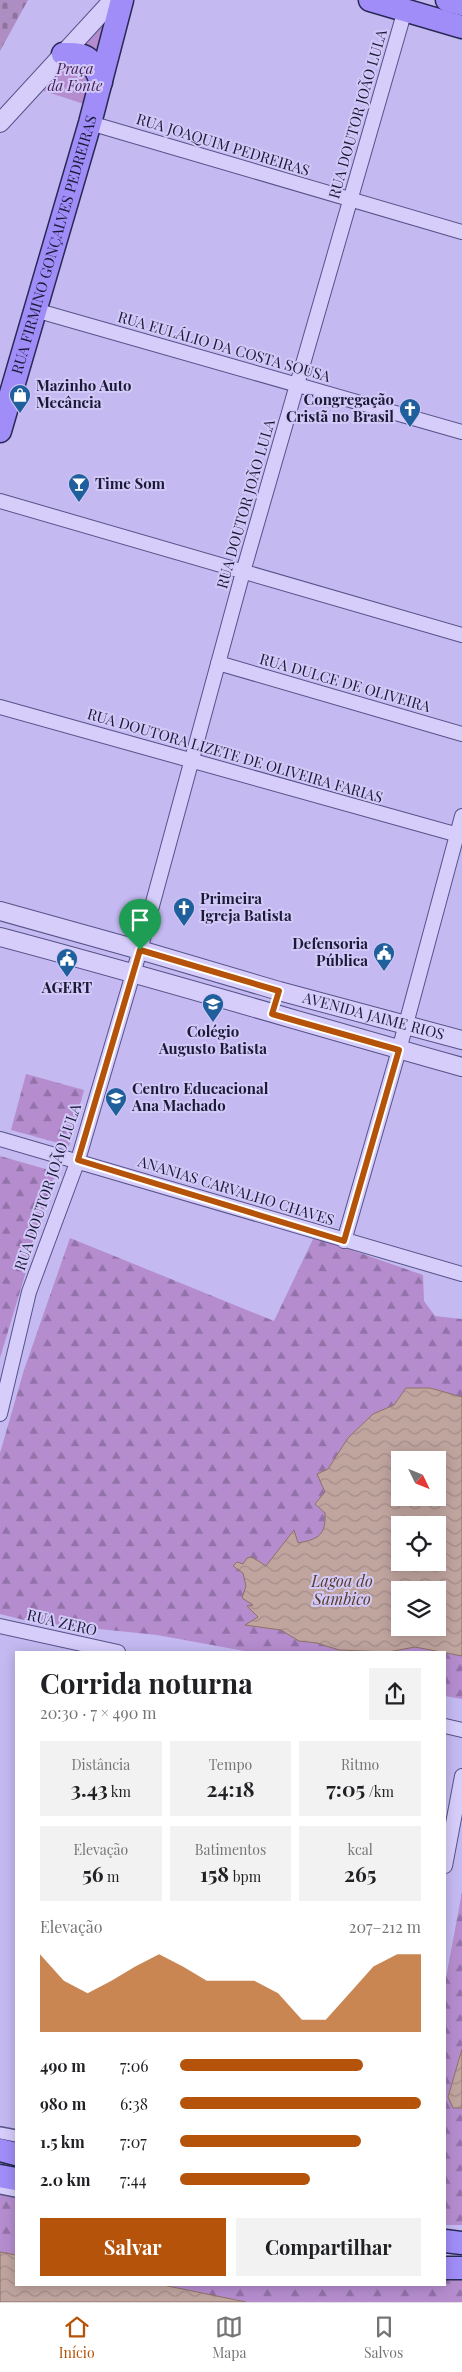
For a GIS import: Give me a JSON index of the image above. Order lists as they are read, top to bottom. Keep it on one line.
{"streets":{"main road":["RUA FIRMINO GONÇALVES PEDREIRAS"],"street":["RUA DOUTOR JOÃO LULA","RUA JOAQUIM PEDREIRAS","RUA EULÁLIO DA COSTA SOUSA","RUA DULCE DE OLIVEIRA","RUA DOUTORA LIZETE DE OLIVEIRA FARIAS","AVENIDA JAIME RIOS","ANANIAS CARVALHO CHAVES","RUA ZERO"]},"crossings":[["RUA DOUTOR JOÃO LULA","RUA JOAQUIM PEDREIRAS"],["RUA DOUTOR JOÃO LULA","RUA EULÁLIO DA COSTA SOUSA"],["RUA DOUTOR JOÃO LULA","RUA DULCE DE OLIVEIRA"],["RUA DOUTOR JOÃO LULA","RUA DOUTORA LIZETE DE OLIVEIRA FARIAS"],["RUA DOUTOR JOÃO LULA","AVENIDA JAIME RIOS"],["RUA DOUTOR JOÃO LULA","ANANIAS CARVALHO CHAVES"],["RUA JOAQUIM PEDREIRAS","RUA FIRMINO GONÇALVES PEDREIRAS"],["RUA FIRMINO GONÇALVES PEDREIRAS","RUA EULÁLIO DA COSTA SOUSA"]],"water":["Lagoa do Sambico"],"parks":["Praça da Fonte"],"places":{"shop":["Mazinho Auto Mecância"],"church":["Congregação Cristã no Brasil","Primeira Igreja Batista"],"bar":["Time Som"],"public building":["Defensoria Pública","AGERT"],"school or university":["Colégio Augusto Batista","Centro Educacional Ana Machado"]},"north":"bottom right","page":{"heading":["Corrida noturna","20:30 · 7 × 490 m"],"stats":[["Distância","3.43 km"],["Tempo","24:18"],["Ritmo","7:05 /km"],["Elevação","56 m"],["Batimentos","158 bpm"],["kcal","265"]],"chart":["Elevação","207–212 m"],"list":[{"name":"490 m","note":"7:06"},{"name":"980 m","note":"6:38"},{"name":"1.5 km","note":"7:07"},{"name":"2.0 km","note":"7:44"}],"buttons":["Salvar","Compartilhar"],"tabs":["Início","Mapa","Salvos"]}}
